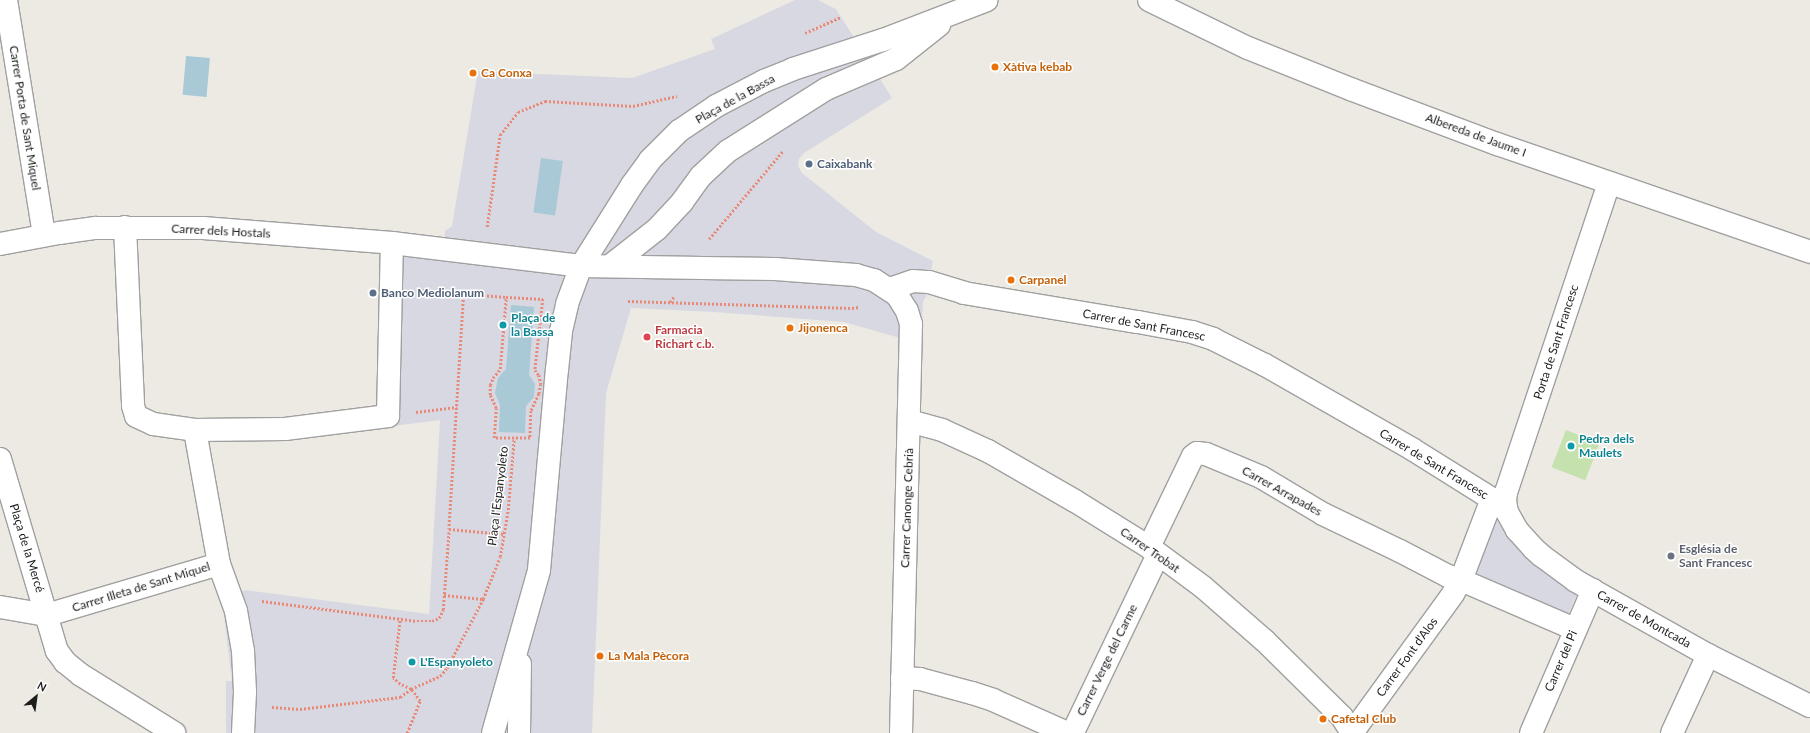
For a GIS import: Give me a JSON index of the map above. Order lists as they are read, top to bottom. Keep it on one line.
{"streets":{"street":["Plaça de la Bassa","Carrer Porta de Sant Miquel","Albereda de Jaume I","Carrer dels Hostals","Carrer de Sant Francesc","Porta de Sant Francesc","Carrer Arrapades","Carrer Canonge Cebrià","Plaça de la Mercé","Carrer Trobat","Carrer Illeta de Sant Miquel","Carrer de Montcada","Carrer Font d'Alos","Carrer Verge del Carme","Carrer del Pi"],"path":["Plaça l'Espanyoleto"]},"crossings":[["Plaça de la Bassa","Carrer dels Hostals"],["Carrer Porta de Sant Miquel","Carrer dels Hostals"],["Albereda de Jaume I","Porta de Sant Francesc"],["Carrer de Sant Francesc","Porta de Sant Francesc"],["Carrer de Sant Francesc","Carrer Canonge Cebrià"],["Carrer de Sant Francesc","Carrer de Montcada"],["Porta de Sant Francesc","Carrer Arrapades"],["Porta de Sant Francesc","Carrer de Montcada"],["Porta de Sant Francesc","Carrer Font d'Alos"],["Carrer Arrapades","Carrer Trobat"],["Carrer Arrapades","Carrer Font d'Alos"],["Carrer Arrapades","Carrer Verge del Carme"],["Carrer Canonge Cebrià","Carrer Trobat"],["Carrer Canonge Cebrià","Carrer Verge del Carme"],["Plaça de la Mercé","Carrer Illeta de Sant Miquel"],["Carrer Trobat","Carrer Font d'Alos"],["Carrer Trobat","Carrer Verge del Carme"],["Carrer de Montcada","Carrer del Pi"]],"places":["Xàtiva kebab","Ca Conxa","Caixabank","Carpanel","Banco Mediolanum","Plaça de la Bassa","Jijonenca","Farmacia Richart c.b.","Pedra dels Maulets","Església de Sant Francesc","La Mala Pècora","L'Espanyoleto","Cafetal Club"],"north":"top right"}
